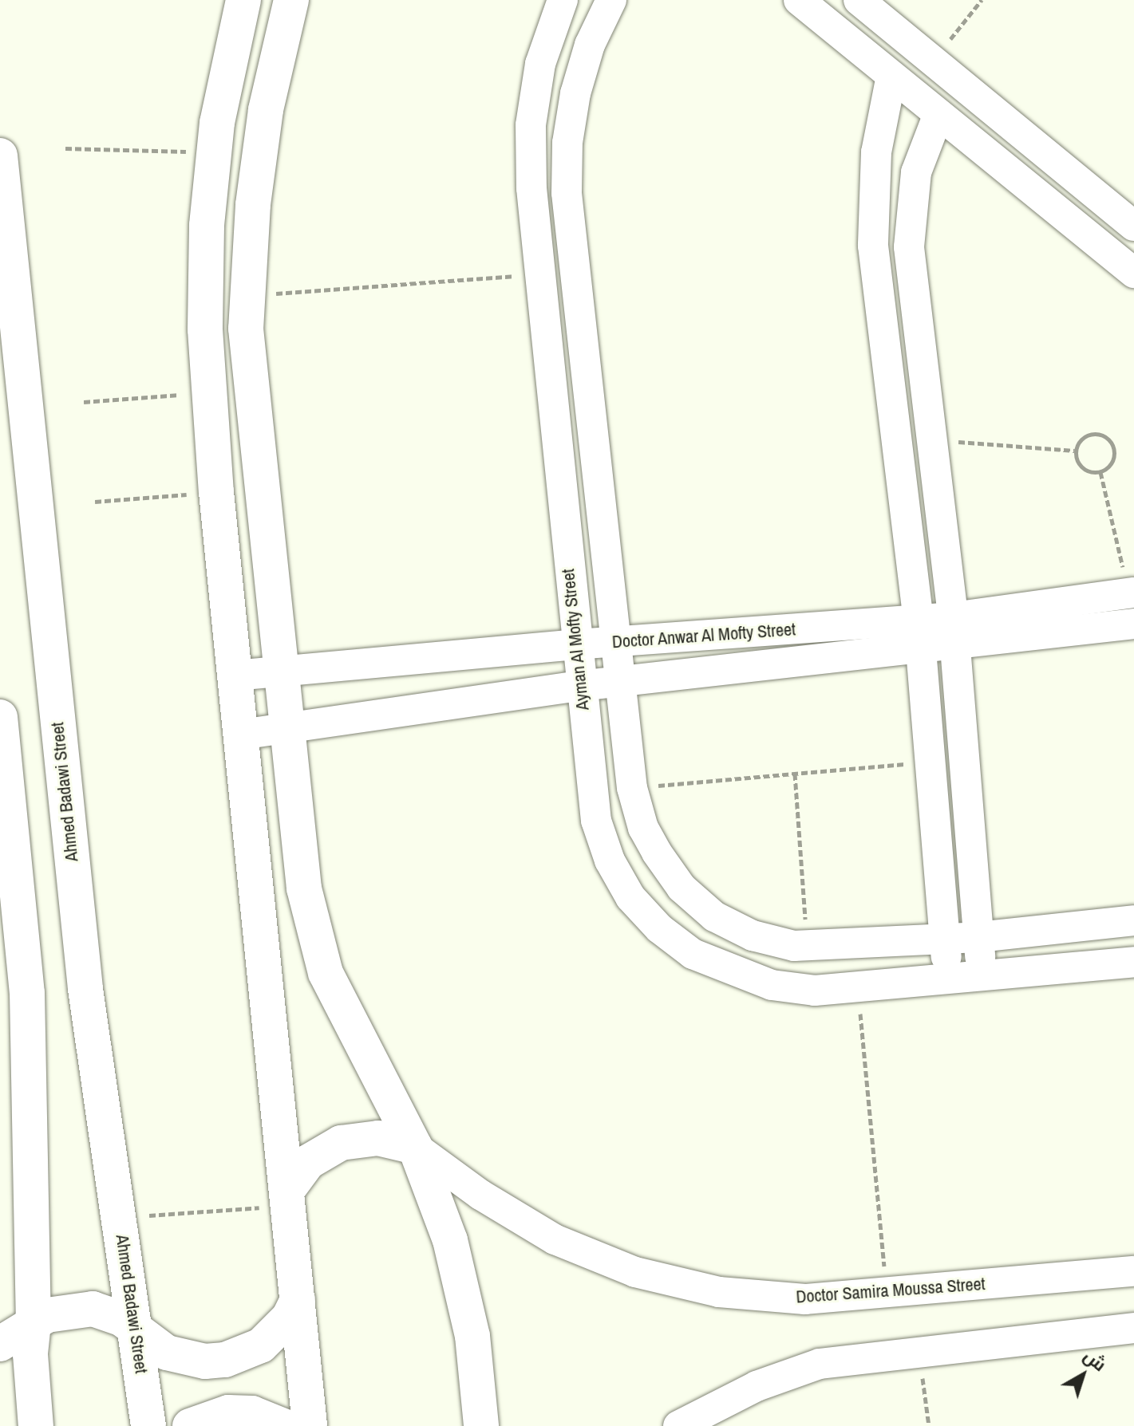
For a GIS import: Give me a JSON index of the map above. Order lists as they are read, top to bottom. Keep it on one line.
{"streets":{"street":["Doctor Anwar Al Mofty Street","Ayman Al Mofty Street","Ahmed Badawi Street","Doctor Samira Moussa Street"]},"crossings":[["Doctor Anwar Al Mofty Street","Ayman Al Mofty Street"]],"north":"top right"}
